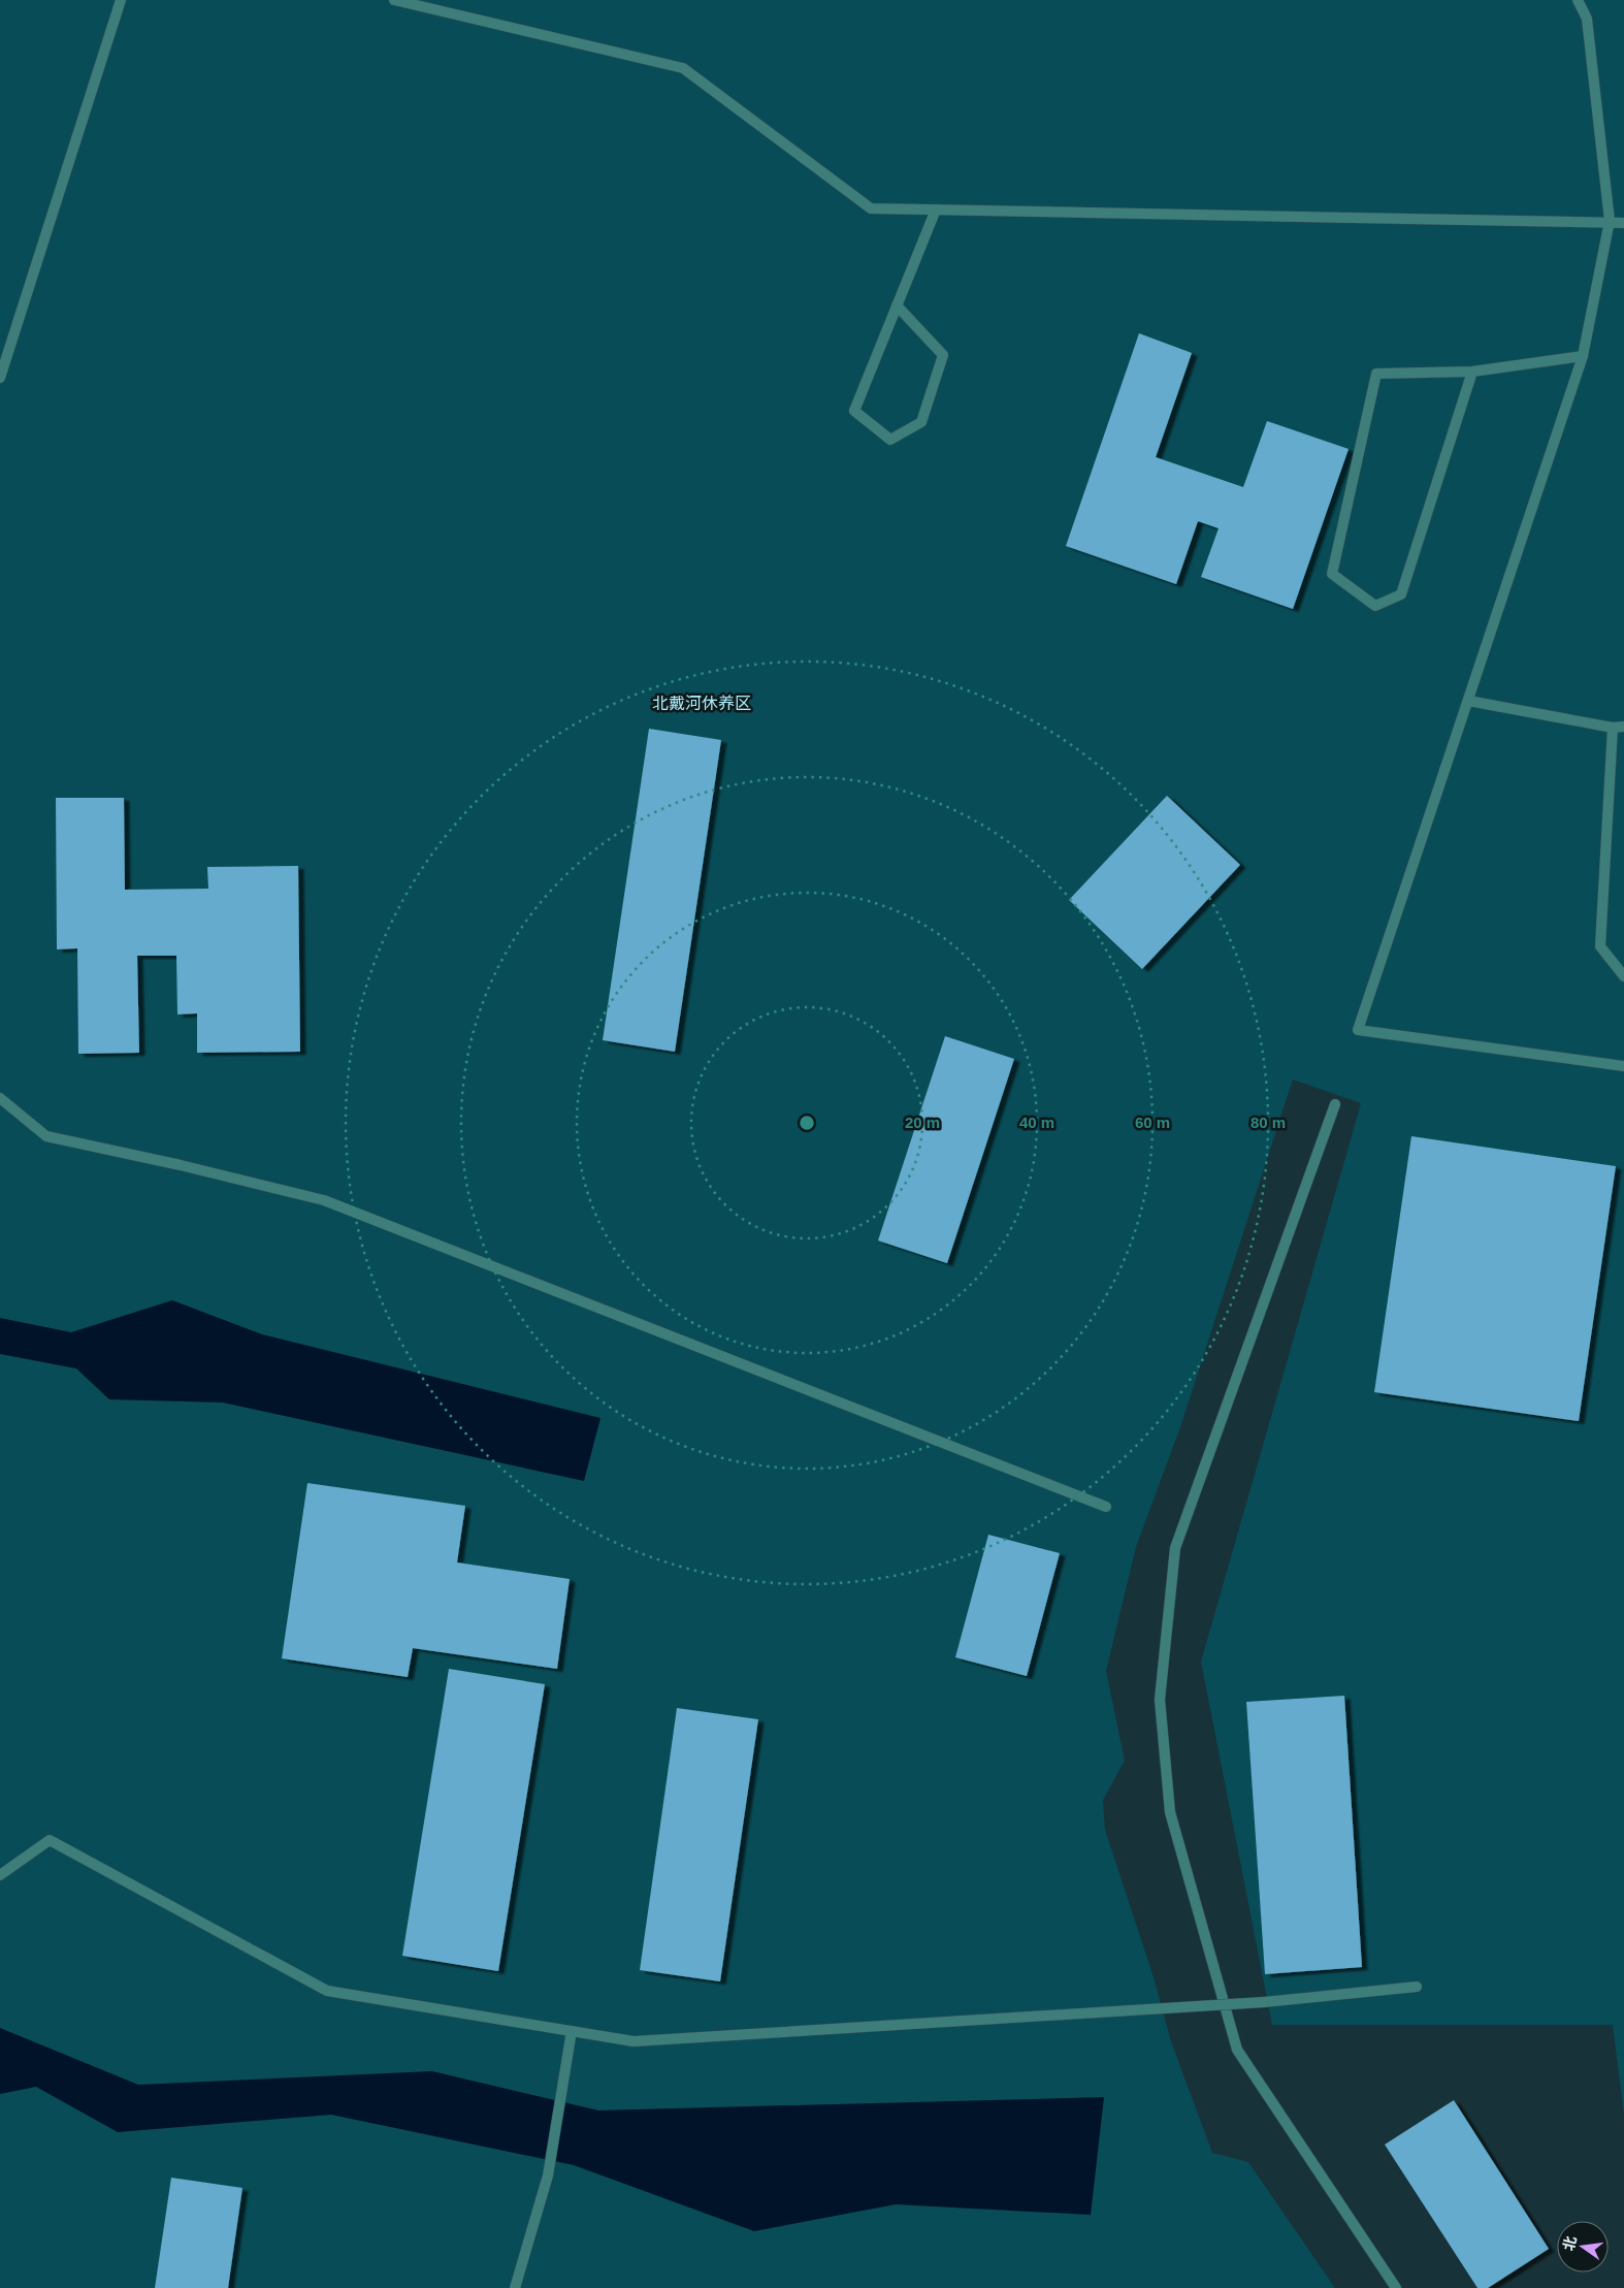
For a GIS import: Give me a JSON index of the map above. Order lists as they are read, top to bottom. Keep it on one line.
{"parks":["北戴河休养区"],"north":"left","rings":["20 m","40 m","60 m","80 m"]}
